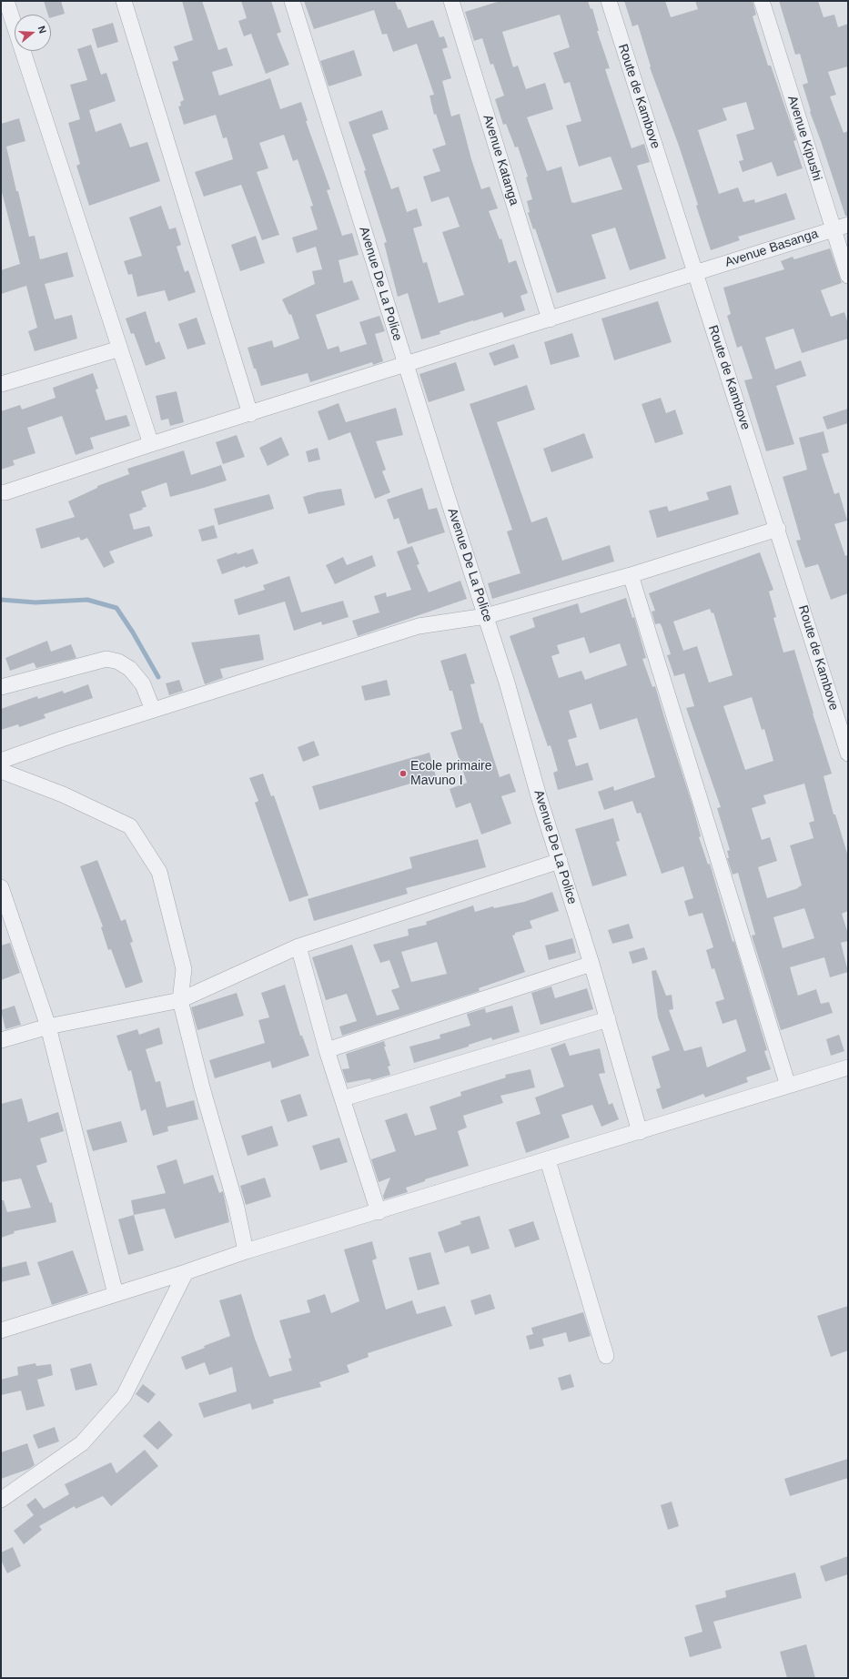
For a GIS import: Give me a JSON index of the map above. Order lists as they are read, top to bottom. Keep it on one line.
{"streets":{"street":["Route de Kambove","Avenue Kipushi","Avenue Katanga","Avenue Basanga","Avenue De La Police"]},"crossings":[["Route de Kambove","Avenue Basanga"],["Avenue Kipushi","Avenue Basanga"],["Avenue Katanga","Avenue Basanga"],["Avenue Basanga","Avenue De La Police"]],"places":["Ecole primaire Mavuno I"],"north":"right"}
